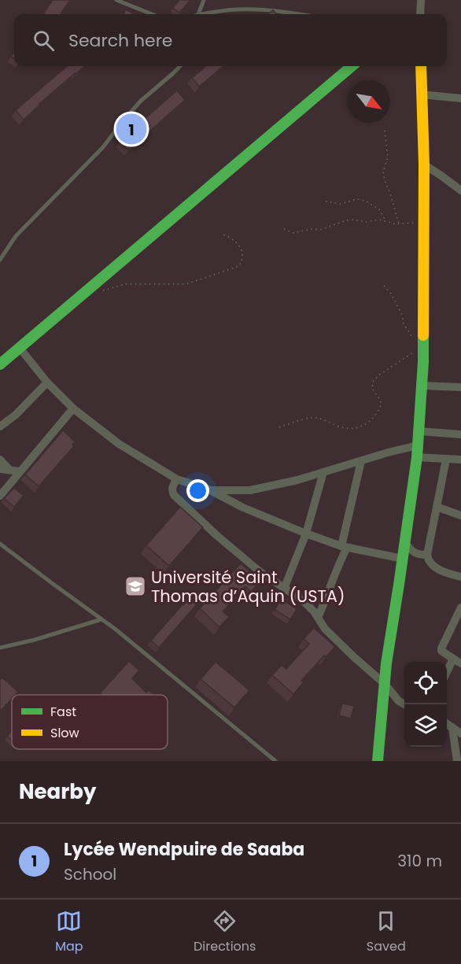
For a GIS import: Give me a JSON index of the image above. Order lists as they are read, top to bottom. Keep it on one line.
{"places":{"school or university":["Université Saint Thomas d’Aquin (USTA)"]},"legend":["Fast","Slow"],"north":"bottom right","page":{"search":"Search here","pins":"1","heading":"Nearby","list":[{"mark":"1","name":"Lycée Wendpuire de Saaba","note":"School","value":"310 m"}],"nav":["Map","Directions","Saved"]}}
